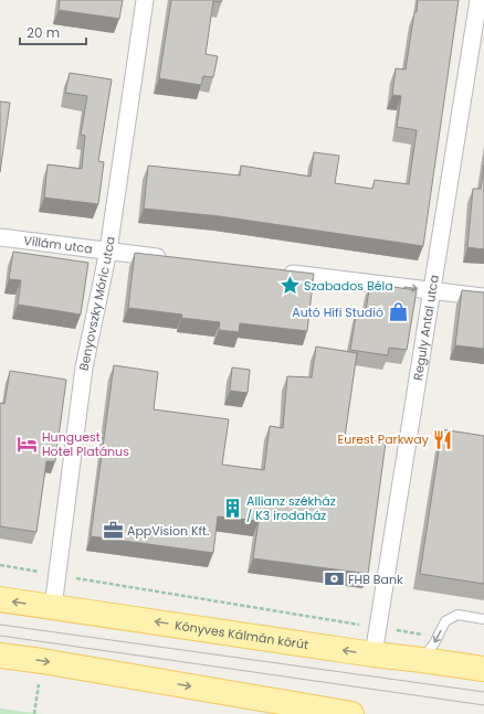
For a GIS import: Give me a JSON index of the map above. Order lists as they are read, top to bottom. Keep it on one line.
{"streets":{"main road":["Könyves Kálmán körút"],"street":["Villám utca","Benyovszky Móric utca","Reguly Antal utca"]},"crossings":[["Villám utca","Benyovszky Móric utca"],["Benyovszky Móric utca","Könyves Kálmán körút"],["Reguly Antal utca","Könyves Kálmán körút"]],"places":{"place":["Szabados Béla"],"shop":["Autó Hifi Studió"],"restaurant":["Eurest Parkway"],"hotel":["Hunguest Hotel Platánus"],"building":["Allianz székház / K3 irodaház"],"office":["AppVision Kft."],"bank":["FHB Bank"]},"scale_bar":"20 m"}
